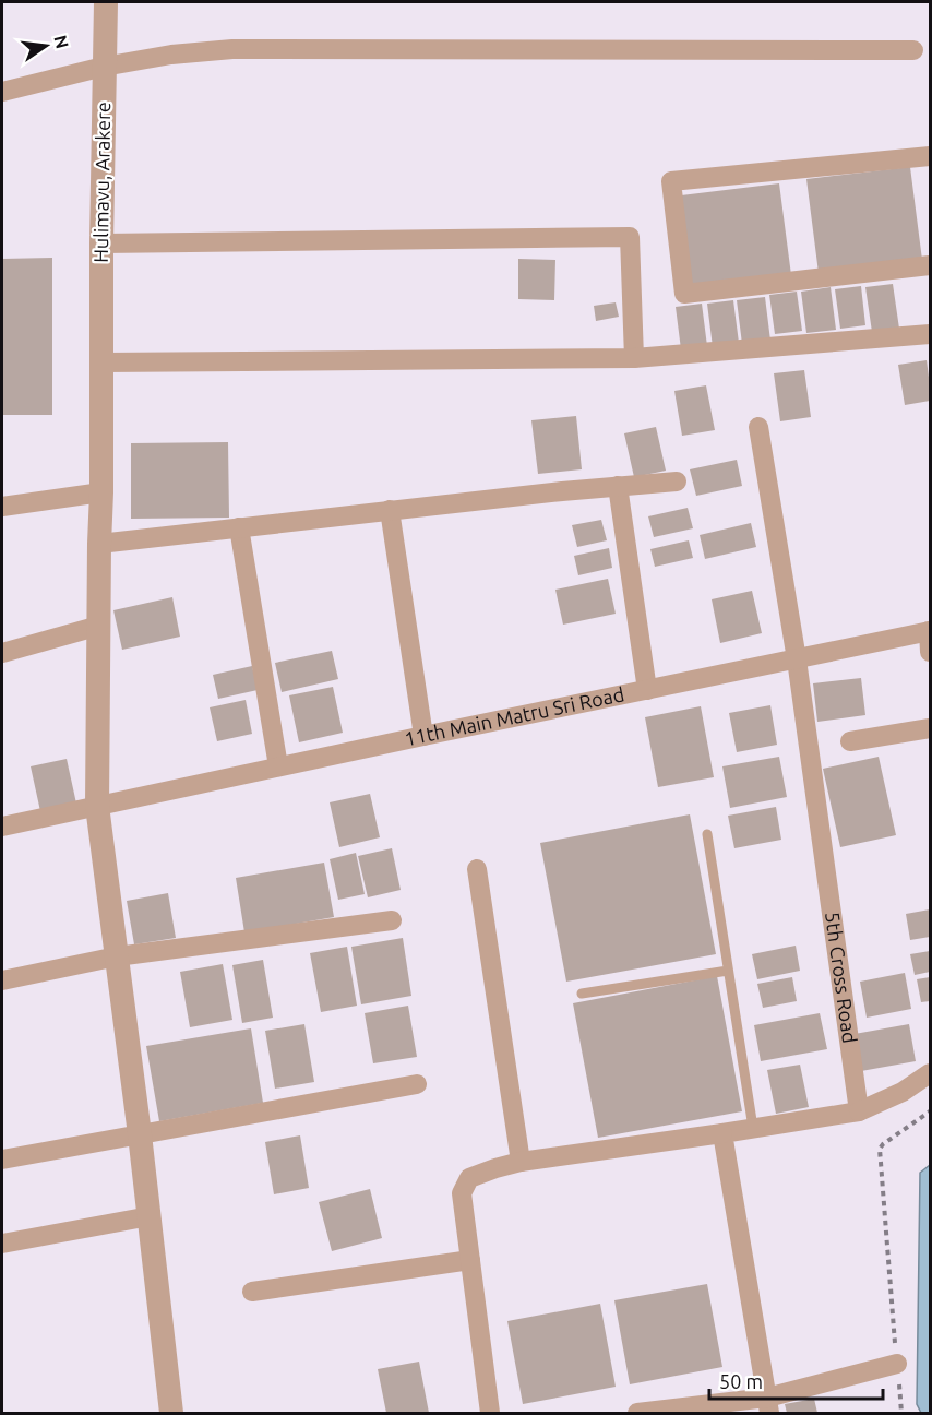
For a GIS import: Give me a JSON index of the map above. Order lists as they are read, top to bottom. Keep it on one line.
{"streets":{"street":["Hulimavu, Arakere","11th Main Matru Sri Road","5th Cross Road"]},"crossings":[["Hulimavu, Arakere","11th Main Matru Sri Road"],["11th Main Matru Sri Road","5th Cross Road"]],"scale_bar":"50 m","north":"right"}
